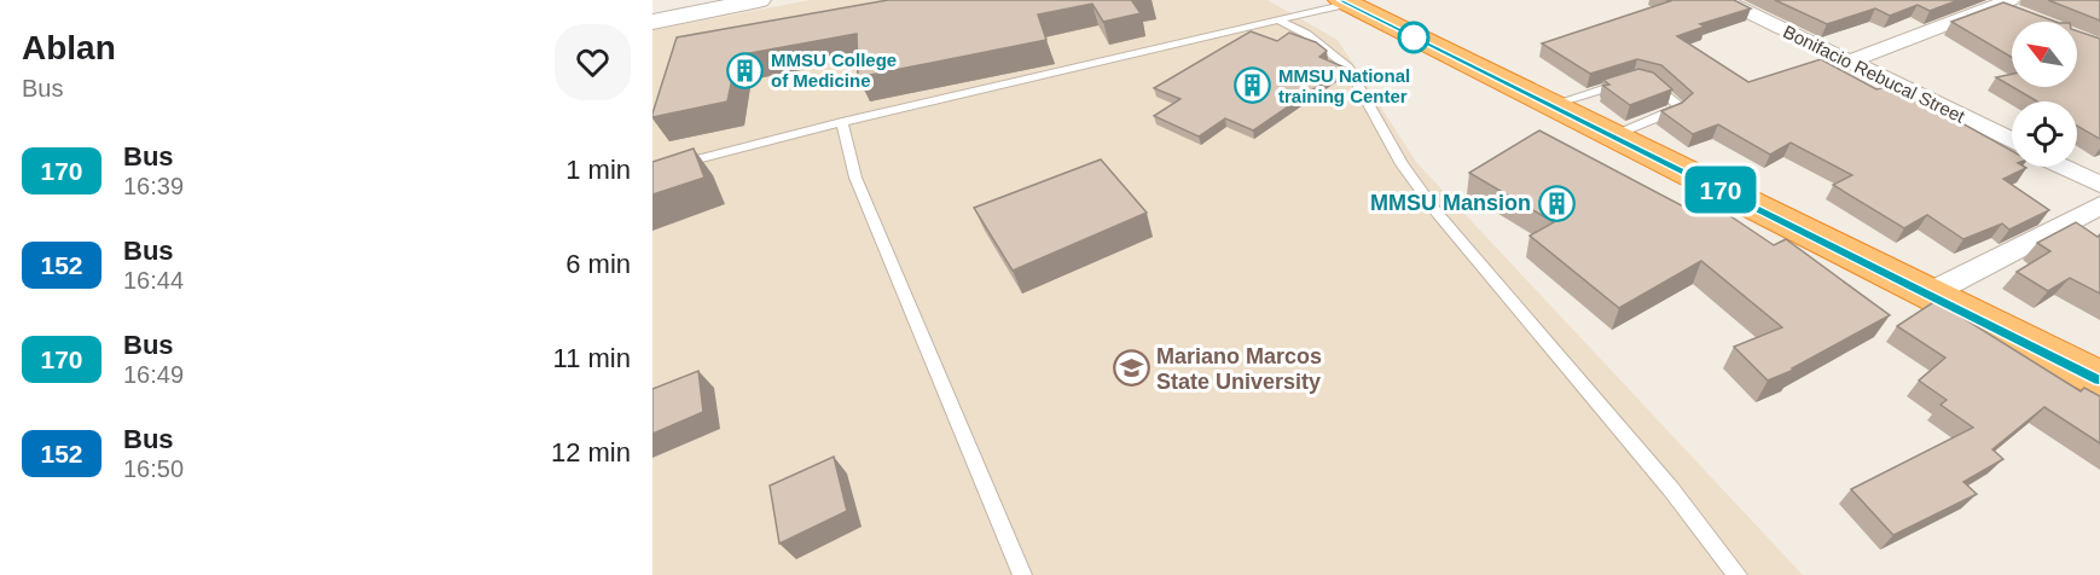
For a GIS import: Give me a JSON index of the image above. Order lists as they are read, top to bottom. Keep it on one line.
{"streets":{"street":["Bonifacio Rebucal Street"]},"places":{"building":["MMSU College of Medicine","MMSU National training Center","MMSU Mansion"],"school or university":["Mariano Marcos State University"]},"lines":["bus line 170"],"north":"top left","page":{"heading":["Ablan","Bus"],"on_map":"170","list":[{"mark":"170","name":"Bus","note":"16:39","value":"1 min"},{"mark":"152","name":"Bus","note":"16:44","value":"6 min"},{"mark":"170","name":"Bus","note":"16:49","value":"11 min"},{"mark":"152","name":"Bus","note":"16:50","value":"12 min"}]}}
